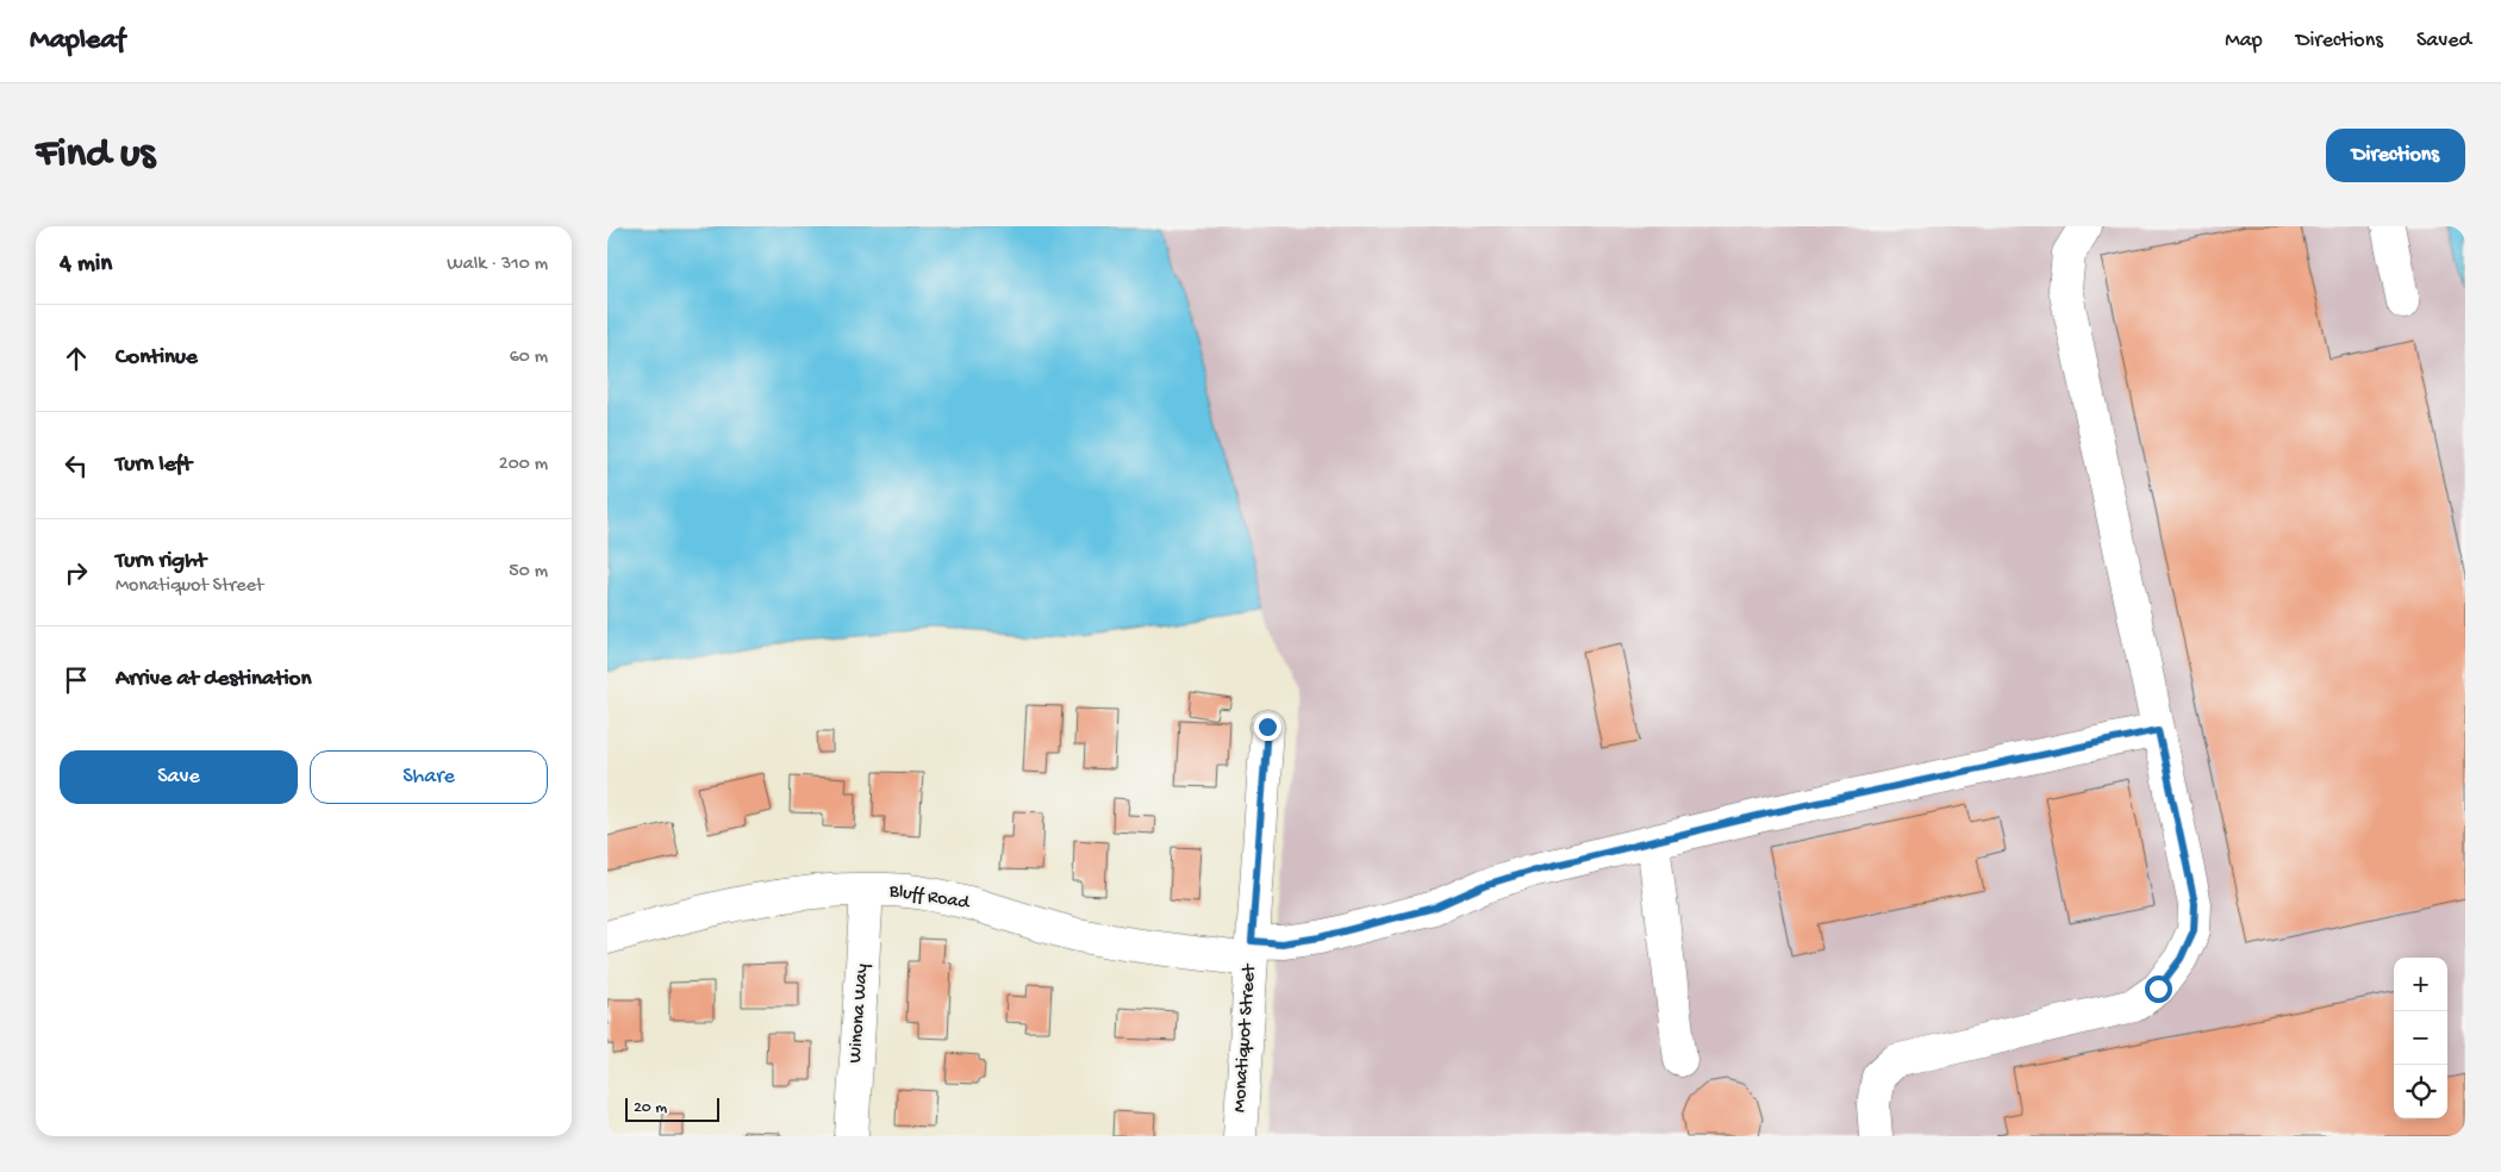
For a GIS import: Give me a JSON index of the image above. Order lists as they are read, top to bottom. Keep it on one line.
{"streets":{"street":["Bluff Road","Winona Way","Monatiquot Street"]},"crossings":[["Bluff Road","Winona Way"],["Bluff Road","Monatiquot Street"]],"scale_bar":"20 m","page":{"header":"Mapleaf","nav":["Map","Directions","Saved"],"buttons":["Directions",["Save","Share"]],"title":"Find us","heading":["4 min","Walk · 310 m"],"list":[["Continue","60 m"],["Turn left","200 m"],["Turn right","Monatiquot Street","50 m"],"Arrive at destination"],"map_buttons":["+","−"],"scale":"20 m"}}
